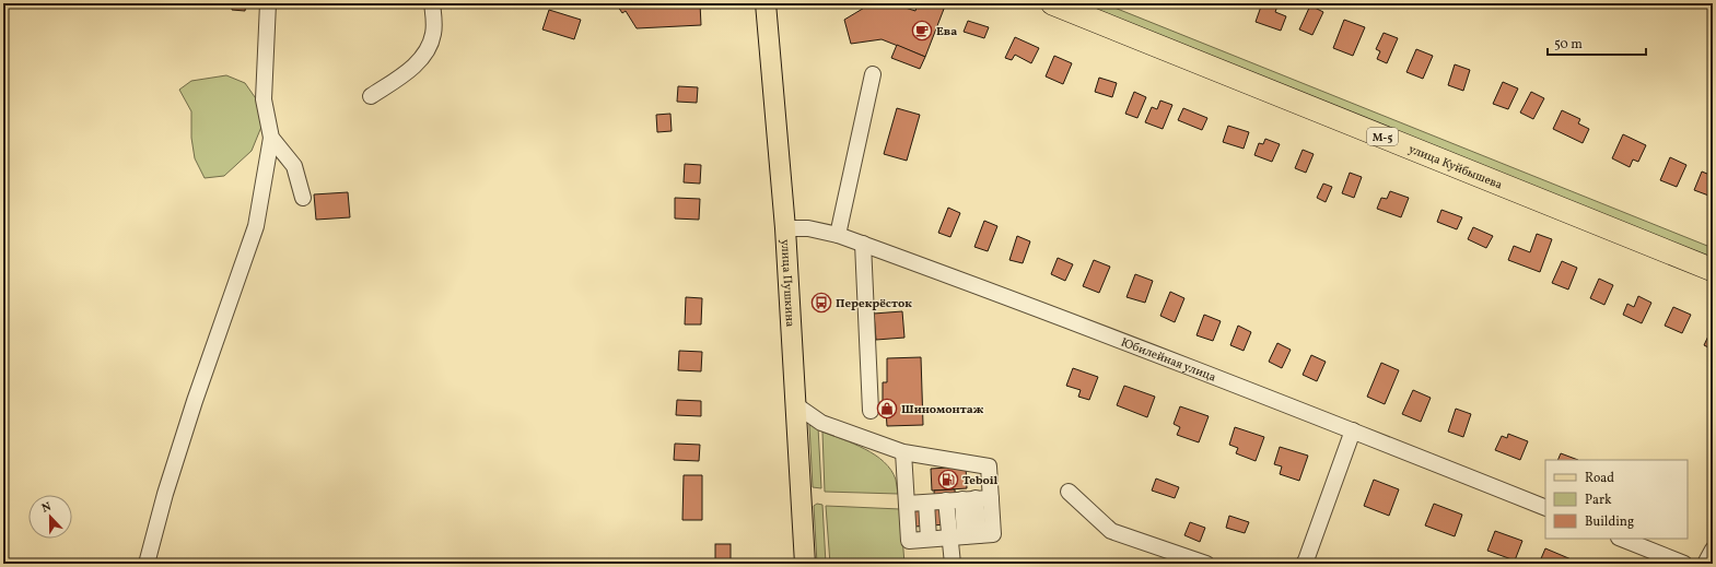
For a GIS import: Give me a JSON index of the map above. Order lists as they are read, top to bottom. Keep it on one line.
{"streets":{"highway":["М-5","улица Куйбышева"],"main road":["улица Пушкина"],"street":["Юбилейная улица"]},"crossings":[["улица Пушкина","Юбилейная улица"]],"places":{"cafe":["Ева"],"bus stop":["Перекрёсток"],"shop":["Шиномонтаж"],"fuel station":["Teboil"]},"legend":["Road","Park","Building"],"scale_bar":"50 m","north":"top"}
